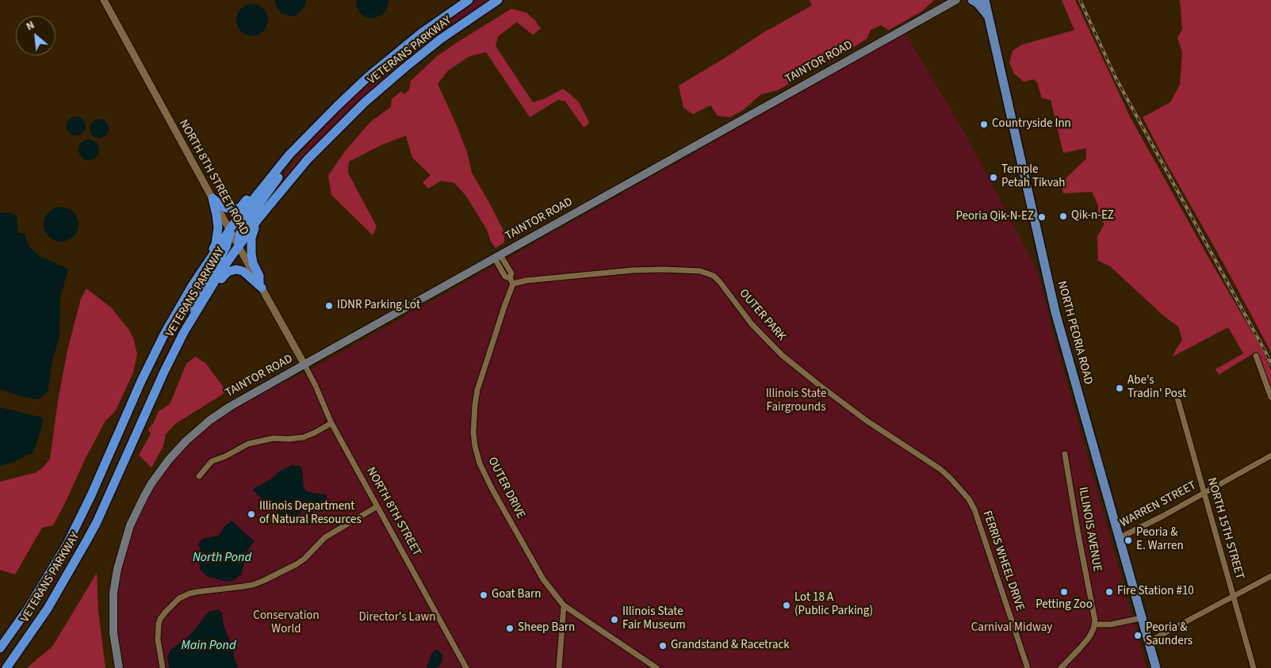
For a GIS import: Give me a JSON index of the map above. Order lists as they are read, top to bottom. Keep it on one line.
{"streets":{"highway":["VETERANS PARKWAY"],"main road":["TAINTOR ROAD","NORTH PEORIA ROAD"],"street":["NORTH 8TH STREET ROAD","OUTER PARK","OUTER DRIVE","WARREN STREET","NORTH 8TH STREET","NORTH 15TH STREET","ILLINOIS AVENUE","FERRIS WHEEL DRIVE"]},"crossings":[["VETERANS PARKWAY","NORTH 8TH STREET ROAD"],["TAINTOR ROAD","NORTH 8TH STREET ROAD"],["TAINTOR ROAD","NORTH 8TH STREET"],["NORTH 8TH STREET ROAD","NORTH 8TH STREET"],["OUTER PARK","OUTER DRIVE"],["OUTER PARK","FERRIS WHEEL DRIVE"],["NORTH PEORIA ROAD","WARREN STREET"],["WARREN STREET","NORTH 15TH STREET"]],"water":["North Pond","Main Pond"],"parks":["Illinois State Fairgrounds","Conservation World","Director's Lawn","Carnival Midway"],"places":["Countryside Inn","Temple Petah Tikvah","Qik-n-EZ","Peoria Qik-N-EZ","IDNR Parking Lot","Abe's Tradin' Post","Illinois Department of Natural Resources","Peoria & E. Warren","Petting Zoo","Fire Station #10","Goat Barn","Lot 18 A (Public Parking)","Illinois State Fair Museum","Sheep Barn","Peoria & Saunders","Grandstand & Racetrack"],"north":"top left"}
